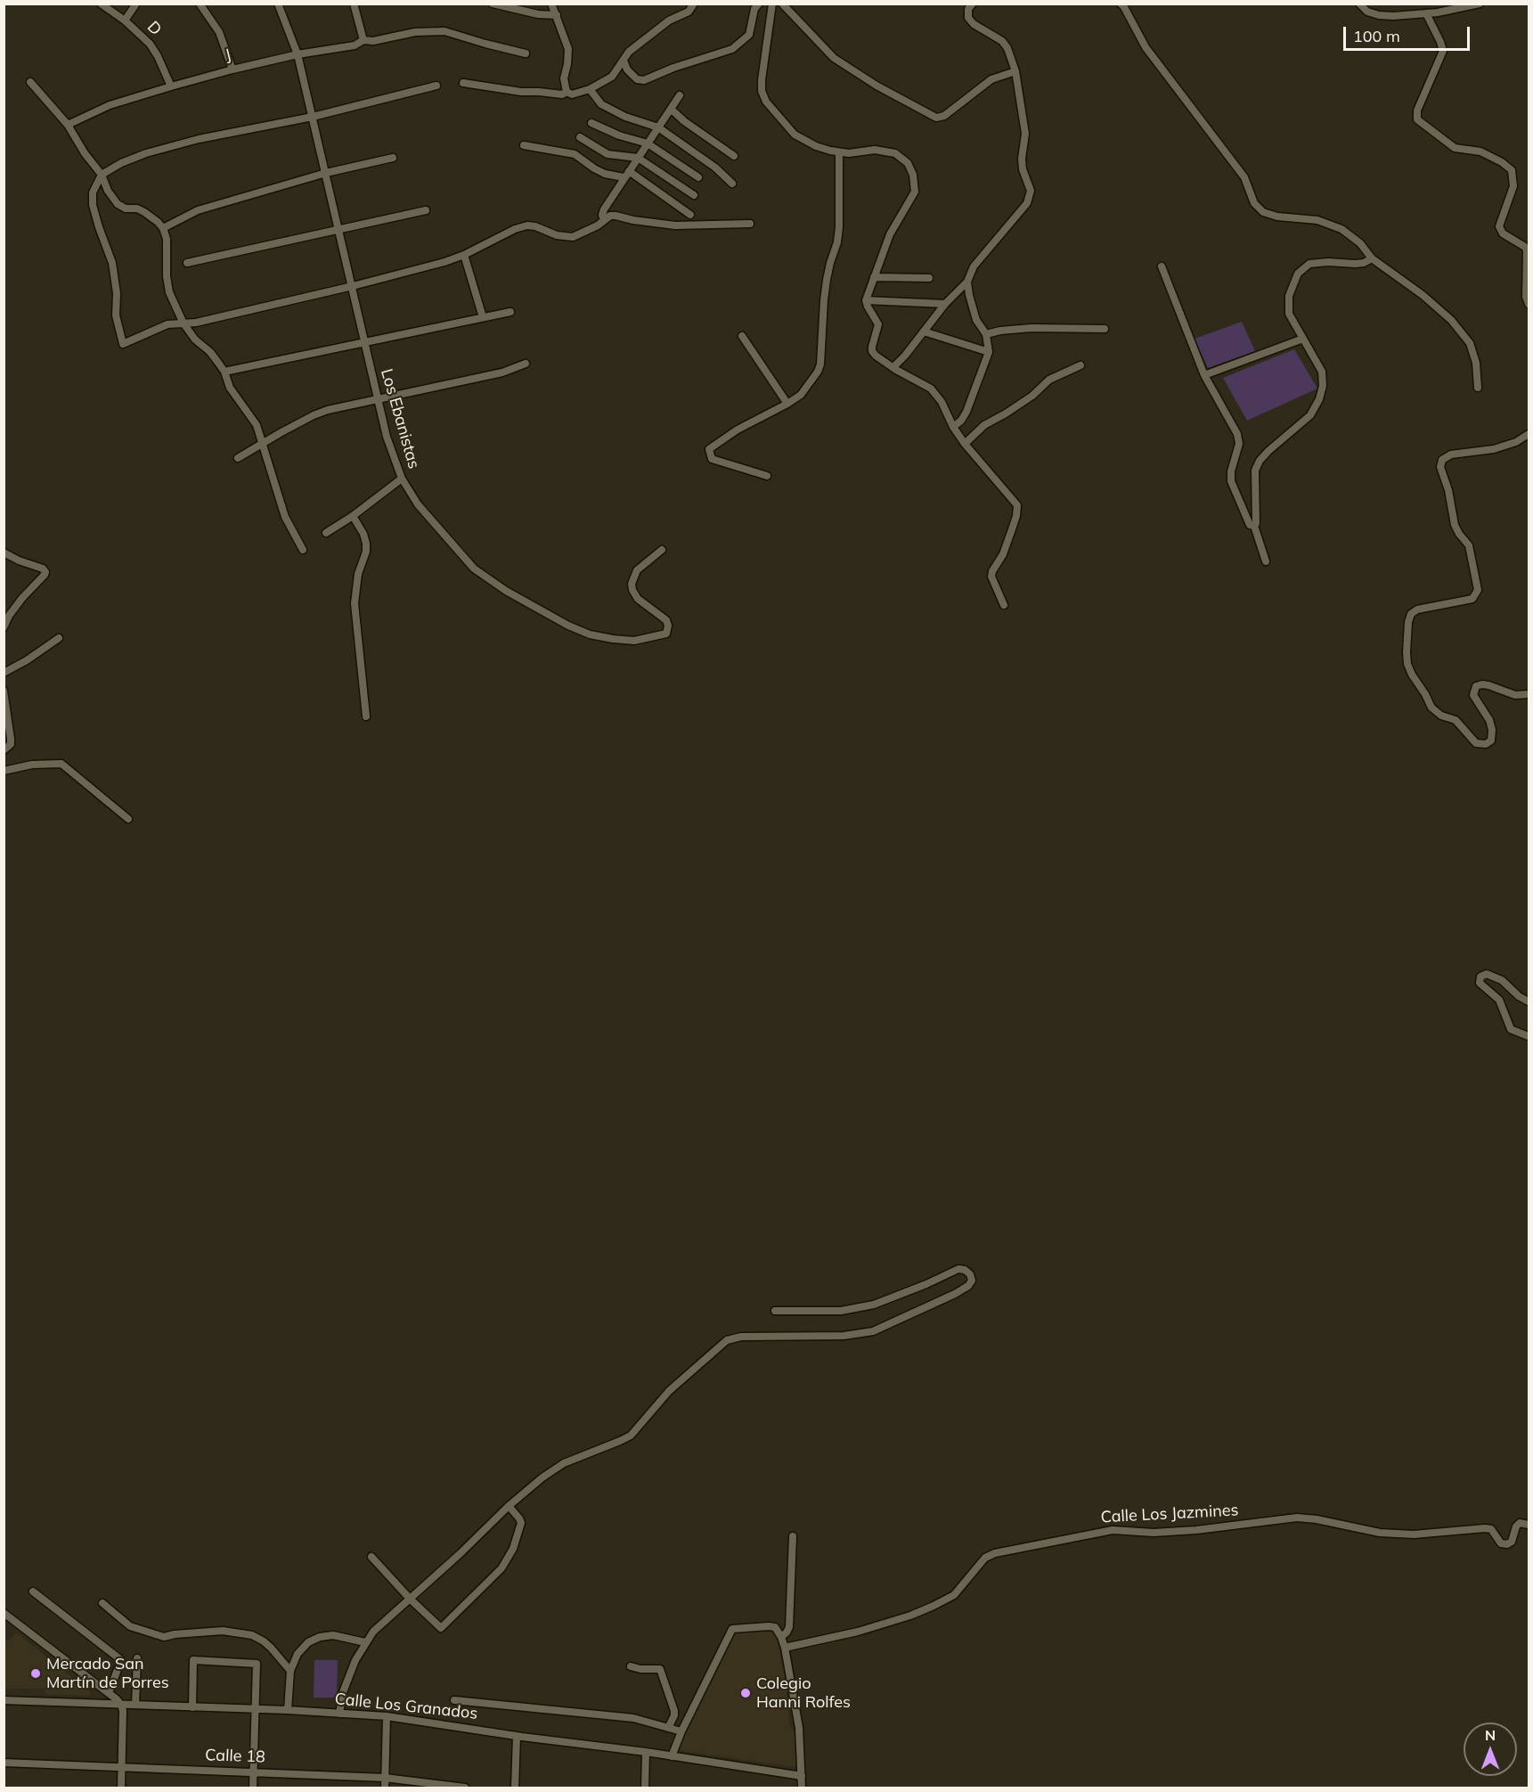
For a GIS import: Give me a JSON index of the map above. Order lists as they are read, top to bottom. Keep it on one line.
{"streets":{"street":["D","J","Los Ebanistas","Calle Los Jazmines","Calle Los Granados","Calle 18"]},"crossings":[["D","J"],["J","Los Ebanistas"]],"places":["Mercado San Martín de Porres","Colegio Hanni Rolfes"],"scale_bar":"100 m","north":"top"}
